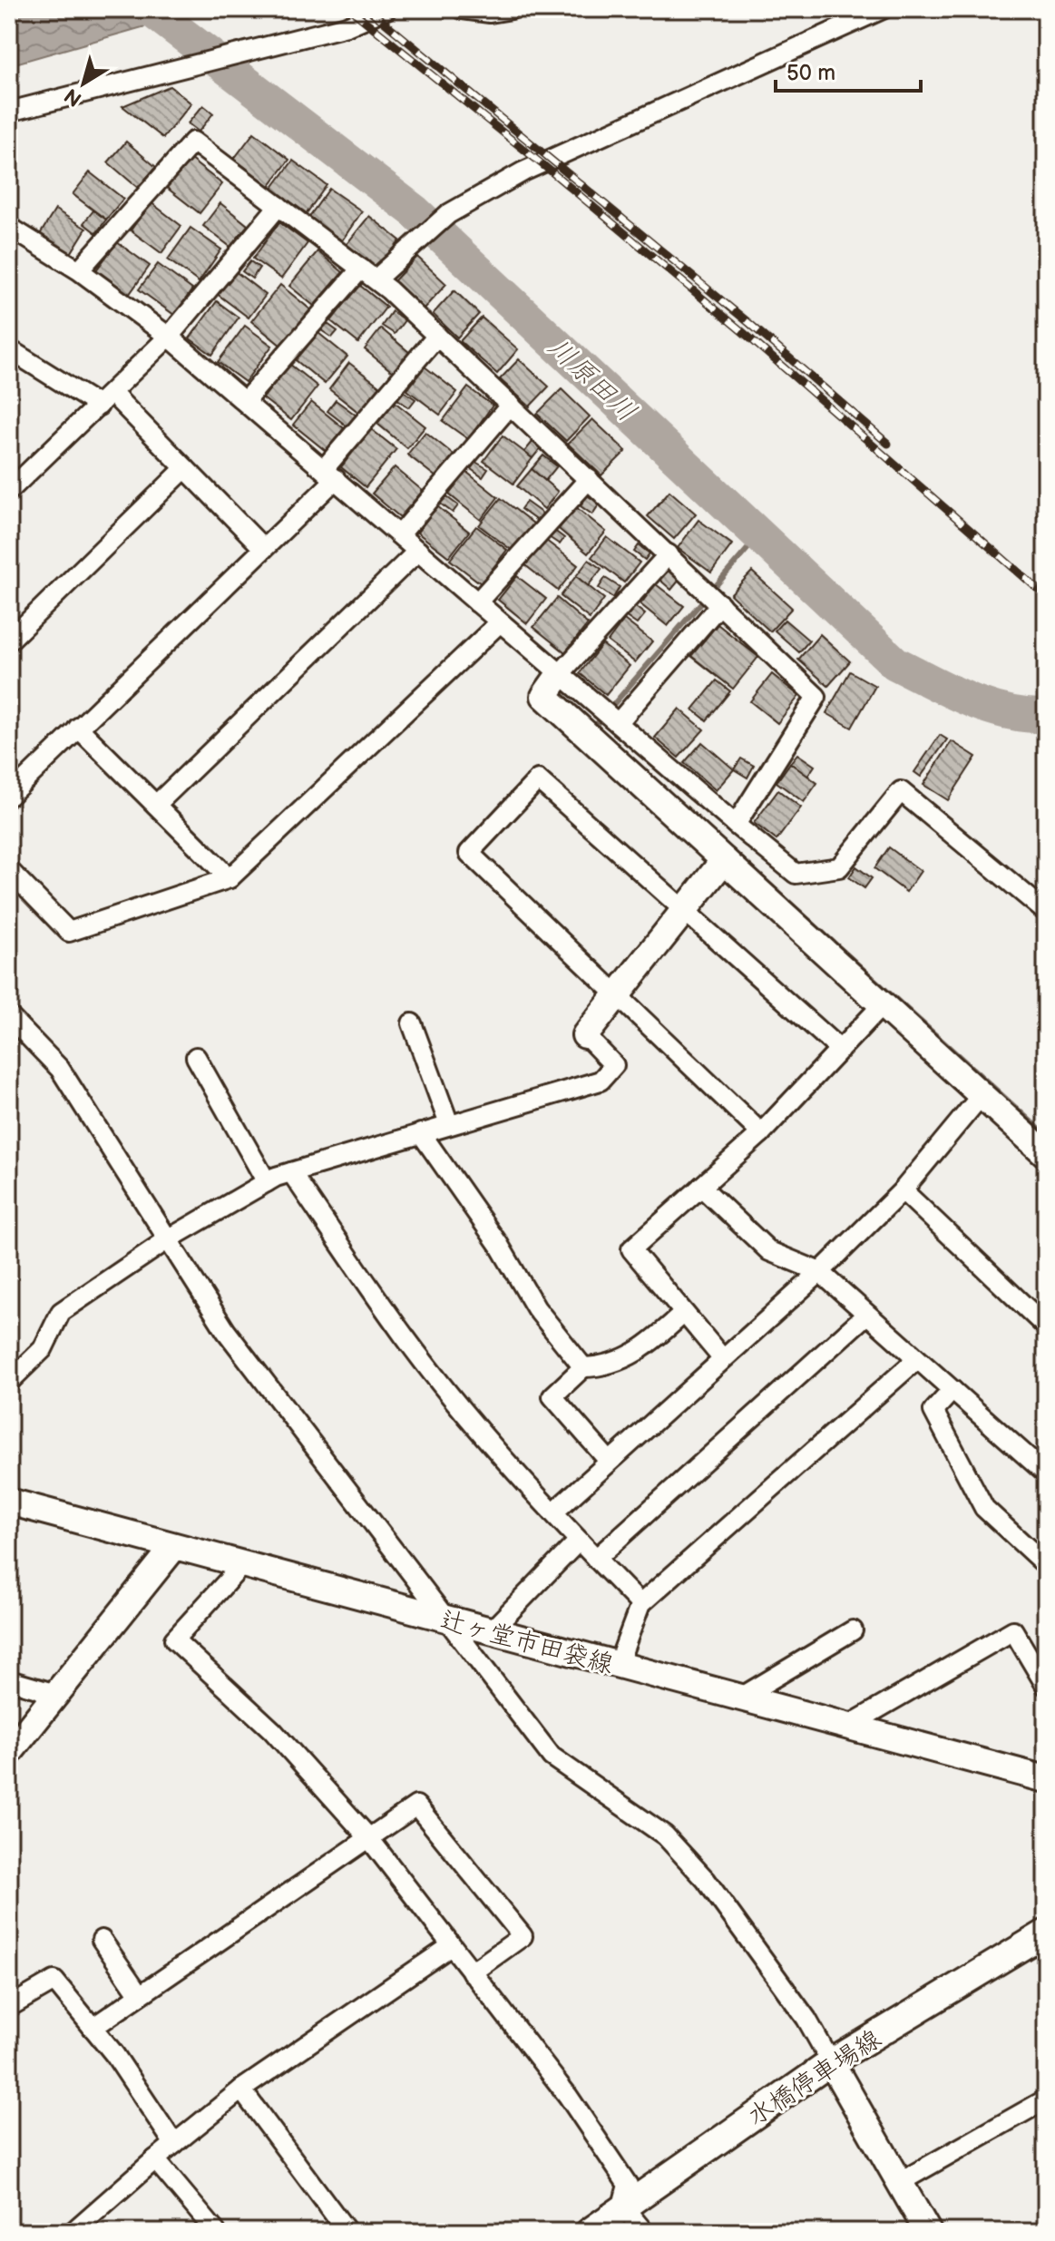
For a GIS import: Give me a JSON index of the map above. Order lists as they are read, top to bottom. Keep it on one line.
{"streets":{"main road":["辻ヶ堂市田袋線","水橋停車場線"]},"water":["川原田川"],"scale_bar":"50 m","north":"bottom left"}
